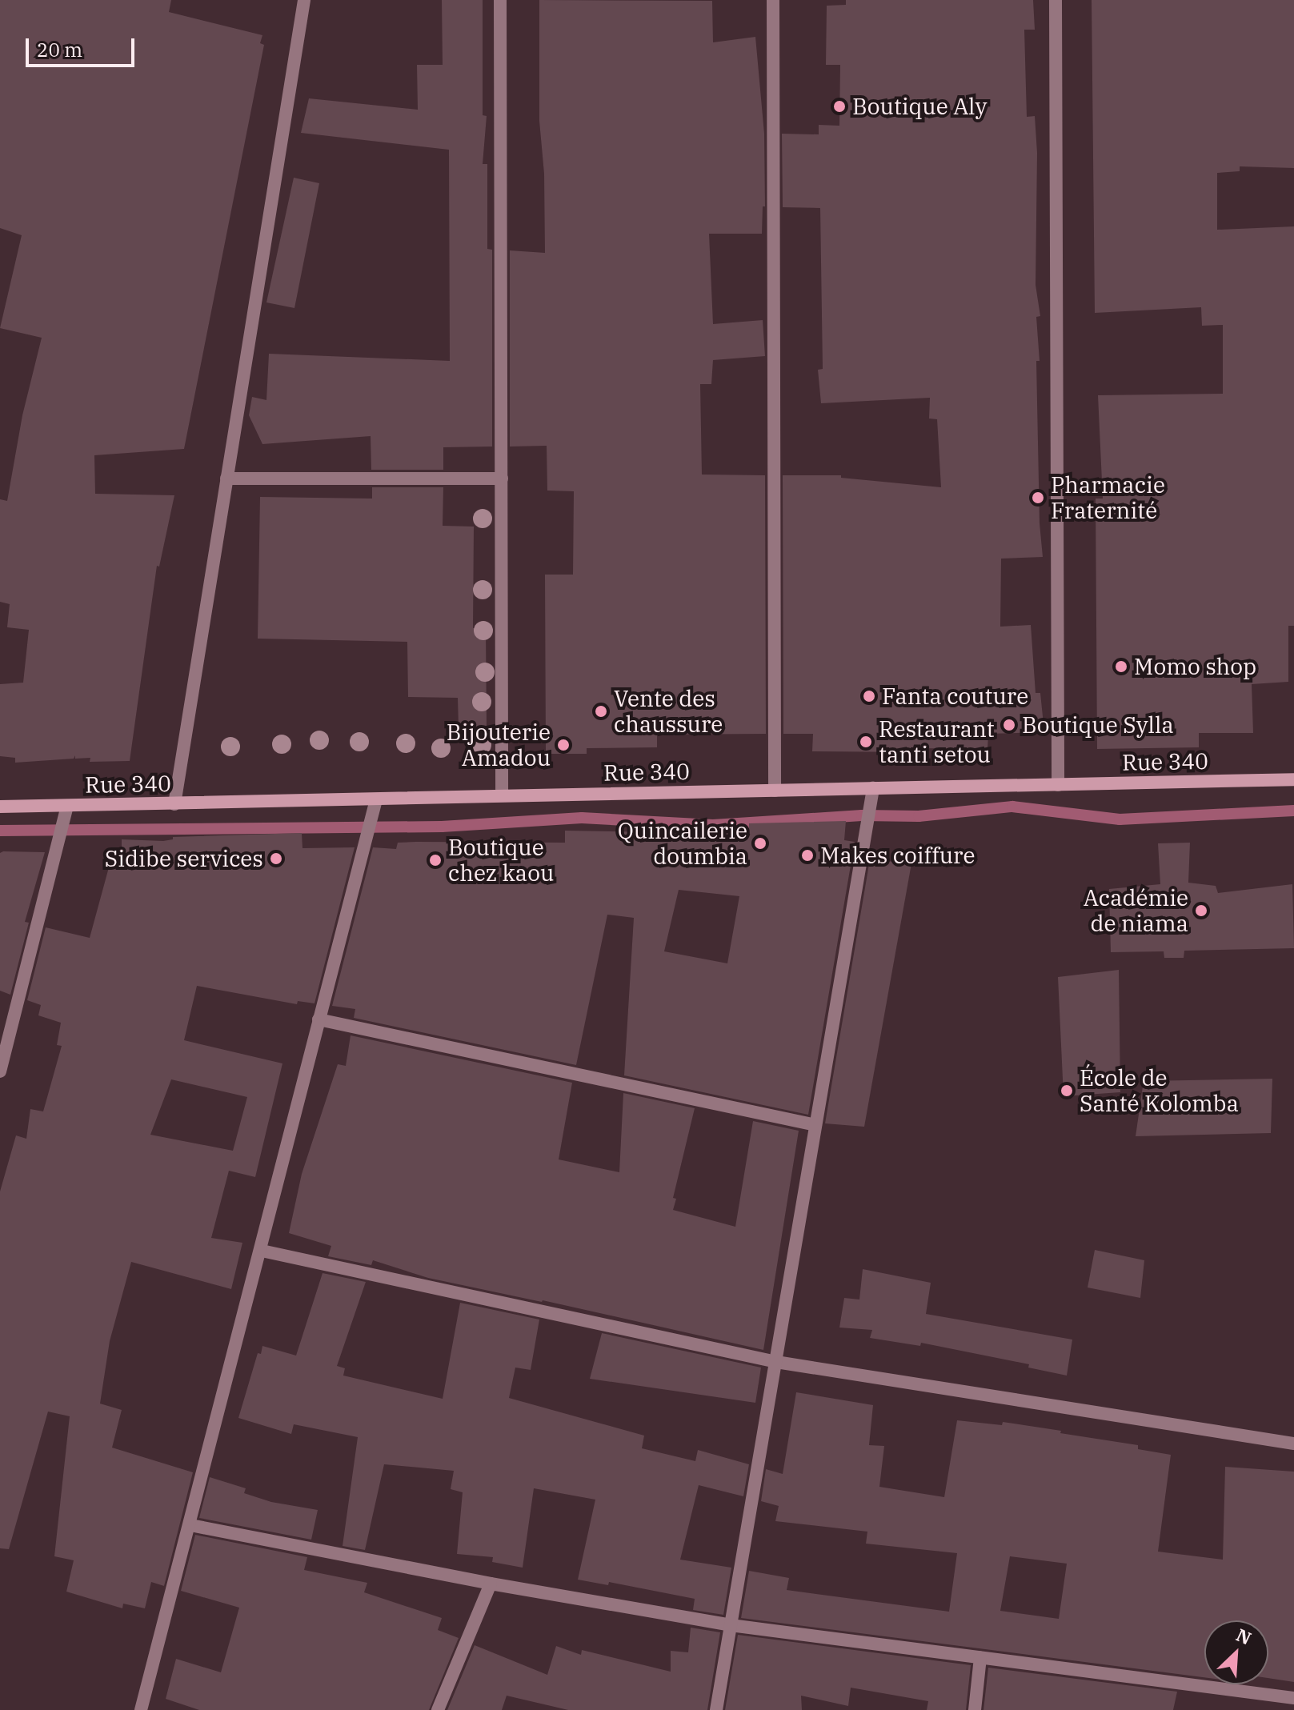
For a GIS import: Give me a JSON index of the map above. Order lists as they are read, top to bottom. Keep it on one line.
{"streets":{"street":["Rue 340"]},"places":["Boutique Aly","Pharmacie Fraternité","Momo shop","Fanta couture","Vente des chaussure","Boutique Sylla","Restaurant tanti setou","Bijouterie Amadou","Quincailerie doumbia","Makes coiffure","Sidibe services","Boutique chez kaou","Académie de niama","École de Santé Kolomba"],"scale_bar":"20 m","north":"top right"}
